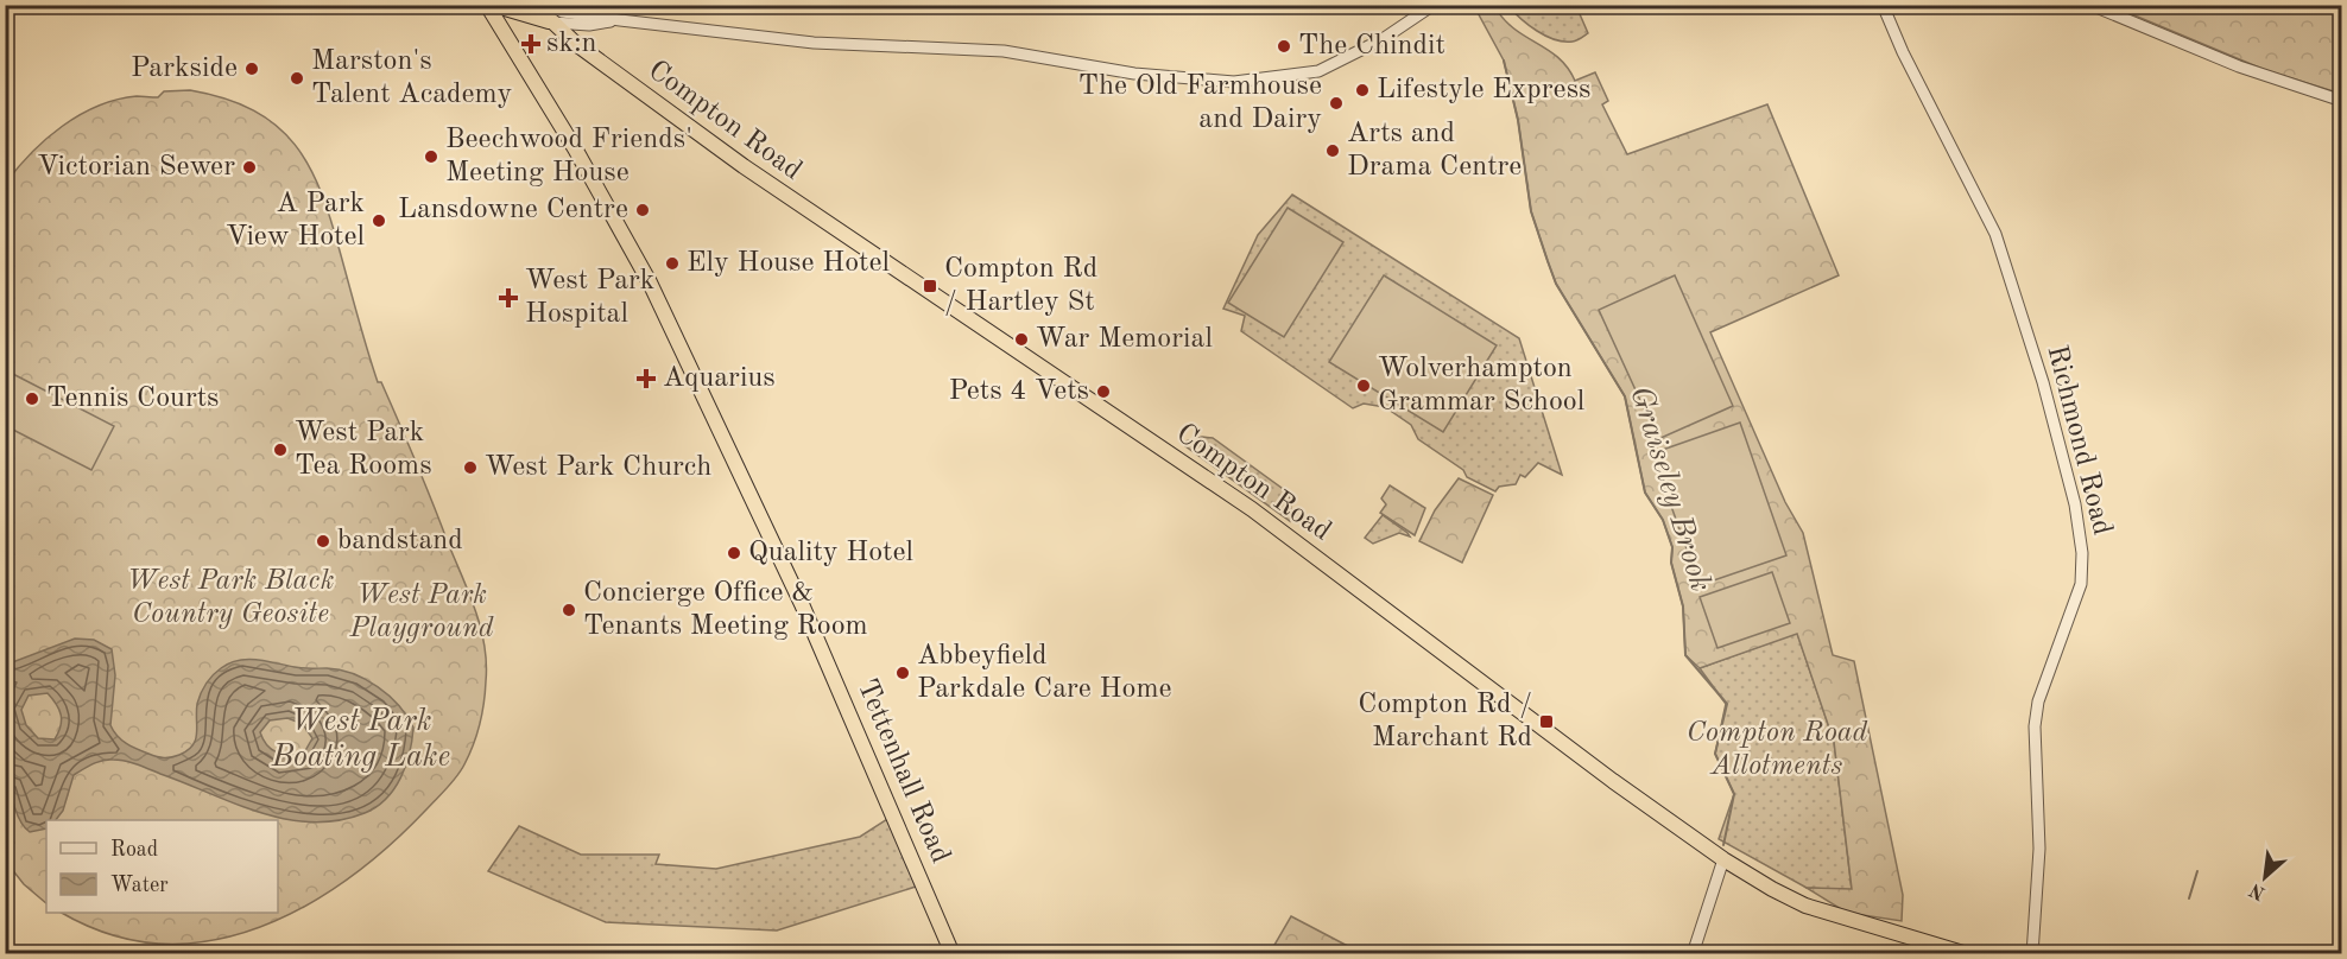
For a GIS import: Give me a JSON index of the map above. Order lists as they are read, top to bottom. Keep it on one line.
{"streets":{"highway":["Compton Road","Tettenhall Road"],"street":["Richmond Road"]},"water":["Graiseley Brook","West Park Boating Lake"],"parks":["West Park Black Country Geosite","West Park Playground","Compton Road Allotments"],"places":{"health":["sk:n","West Park Hospital","Aquarius"],"other":["The Chindit","Parkside","Marston's Talent Academy","Lifestyle Express","The Old Farmhouse and Dairy","Arts and Drama Centre","Beechwood Friends' Meeting House","Victorian Sewer","Lansdowne Centre","A Park View Hotel","Ely House Hotel","War Memorial","Wolverhampton Grammar School","Pets 4 Vets","Tennis Courts","West Park Tea Rooms","West Park Church","bandstand","Quality Hotel","Concierge Office & Tenants Meeting Room","Abbeyfield Parkdale Care Home"],"transit":["Compton Rd / Hartley St","Compton Rd / Marchant Rd"]},"legend":["Road","Water"],"north":"bottom left"}
